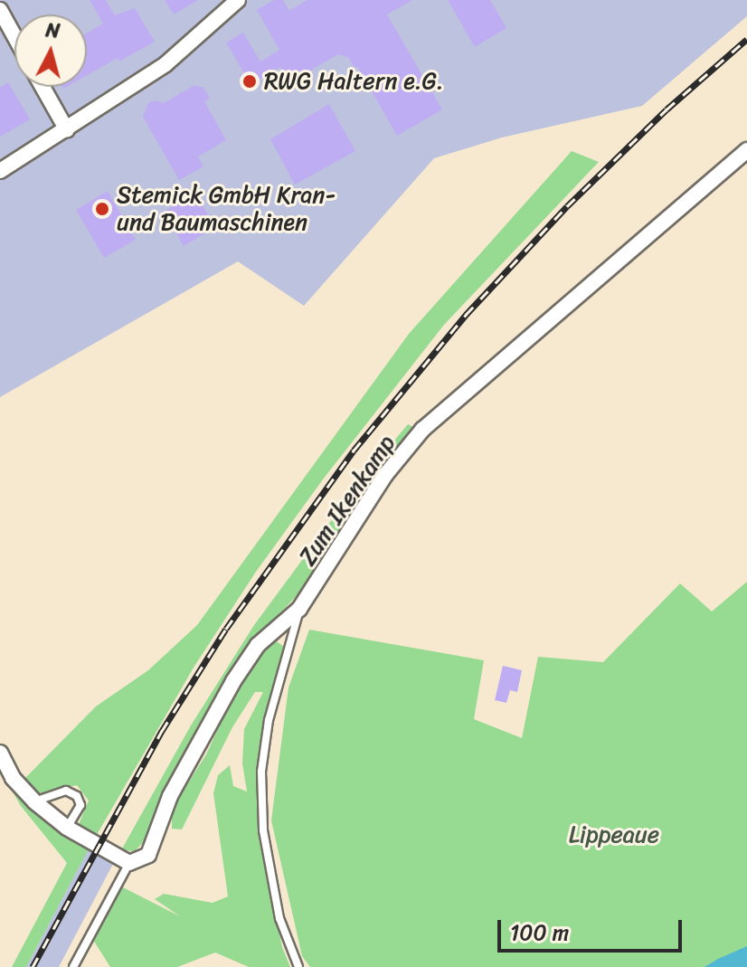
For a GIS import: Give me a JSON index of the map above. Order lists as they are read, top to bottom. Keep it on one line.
{"streets":{"street":["Zum Ikenkamp"]},"parks":["Lippeaue"],"places":["RWG Haltern e.G.","Stemick GmbH Kran- und Baumaschinen"],"scale_bar":"100 m","north":"top"}
